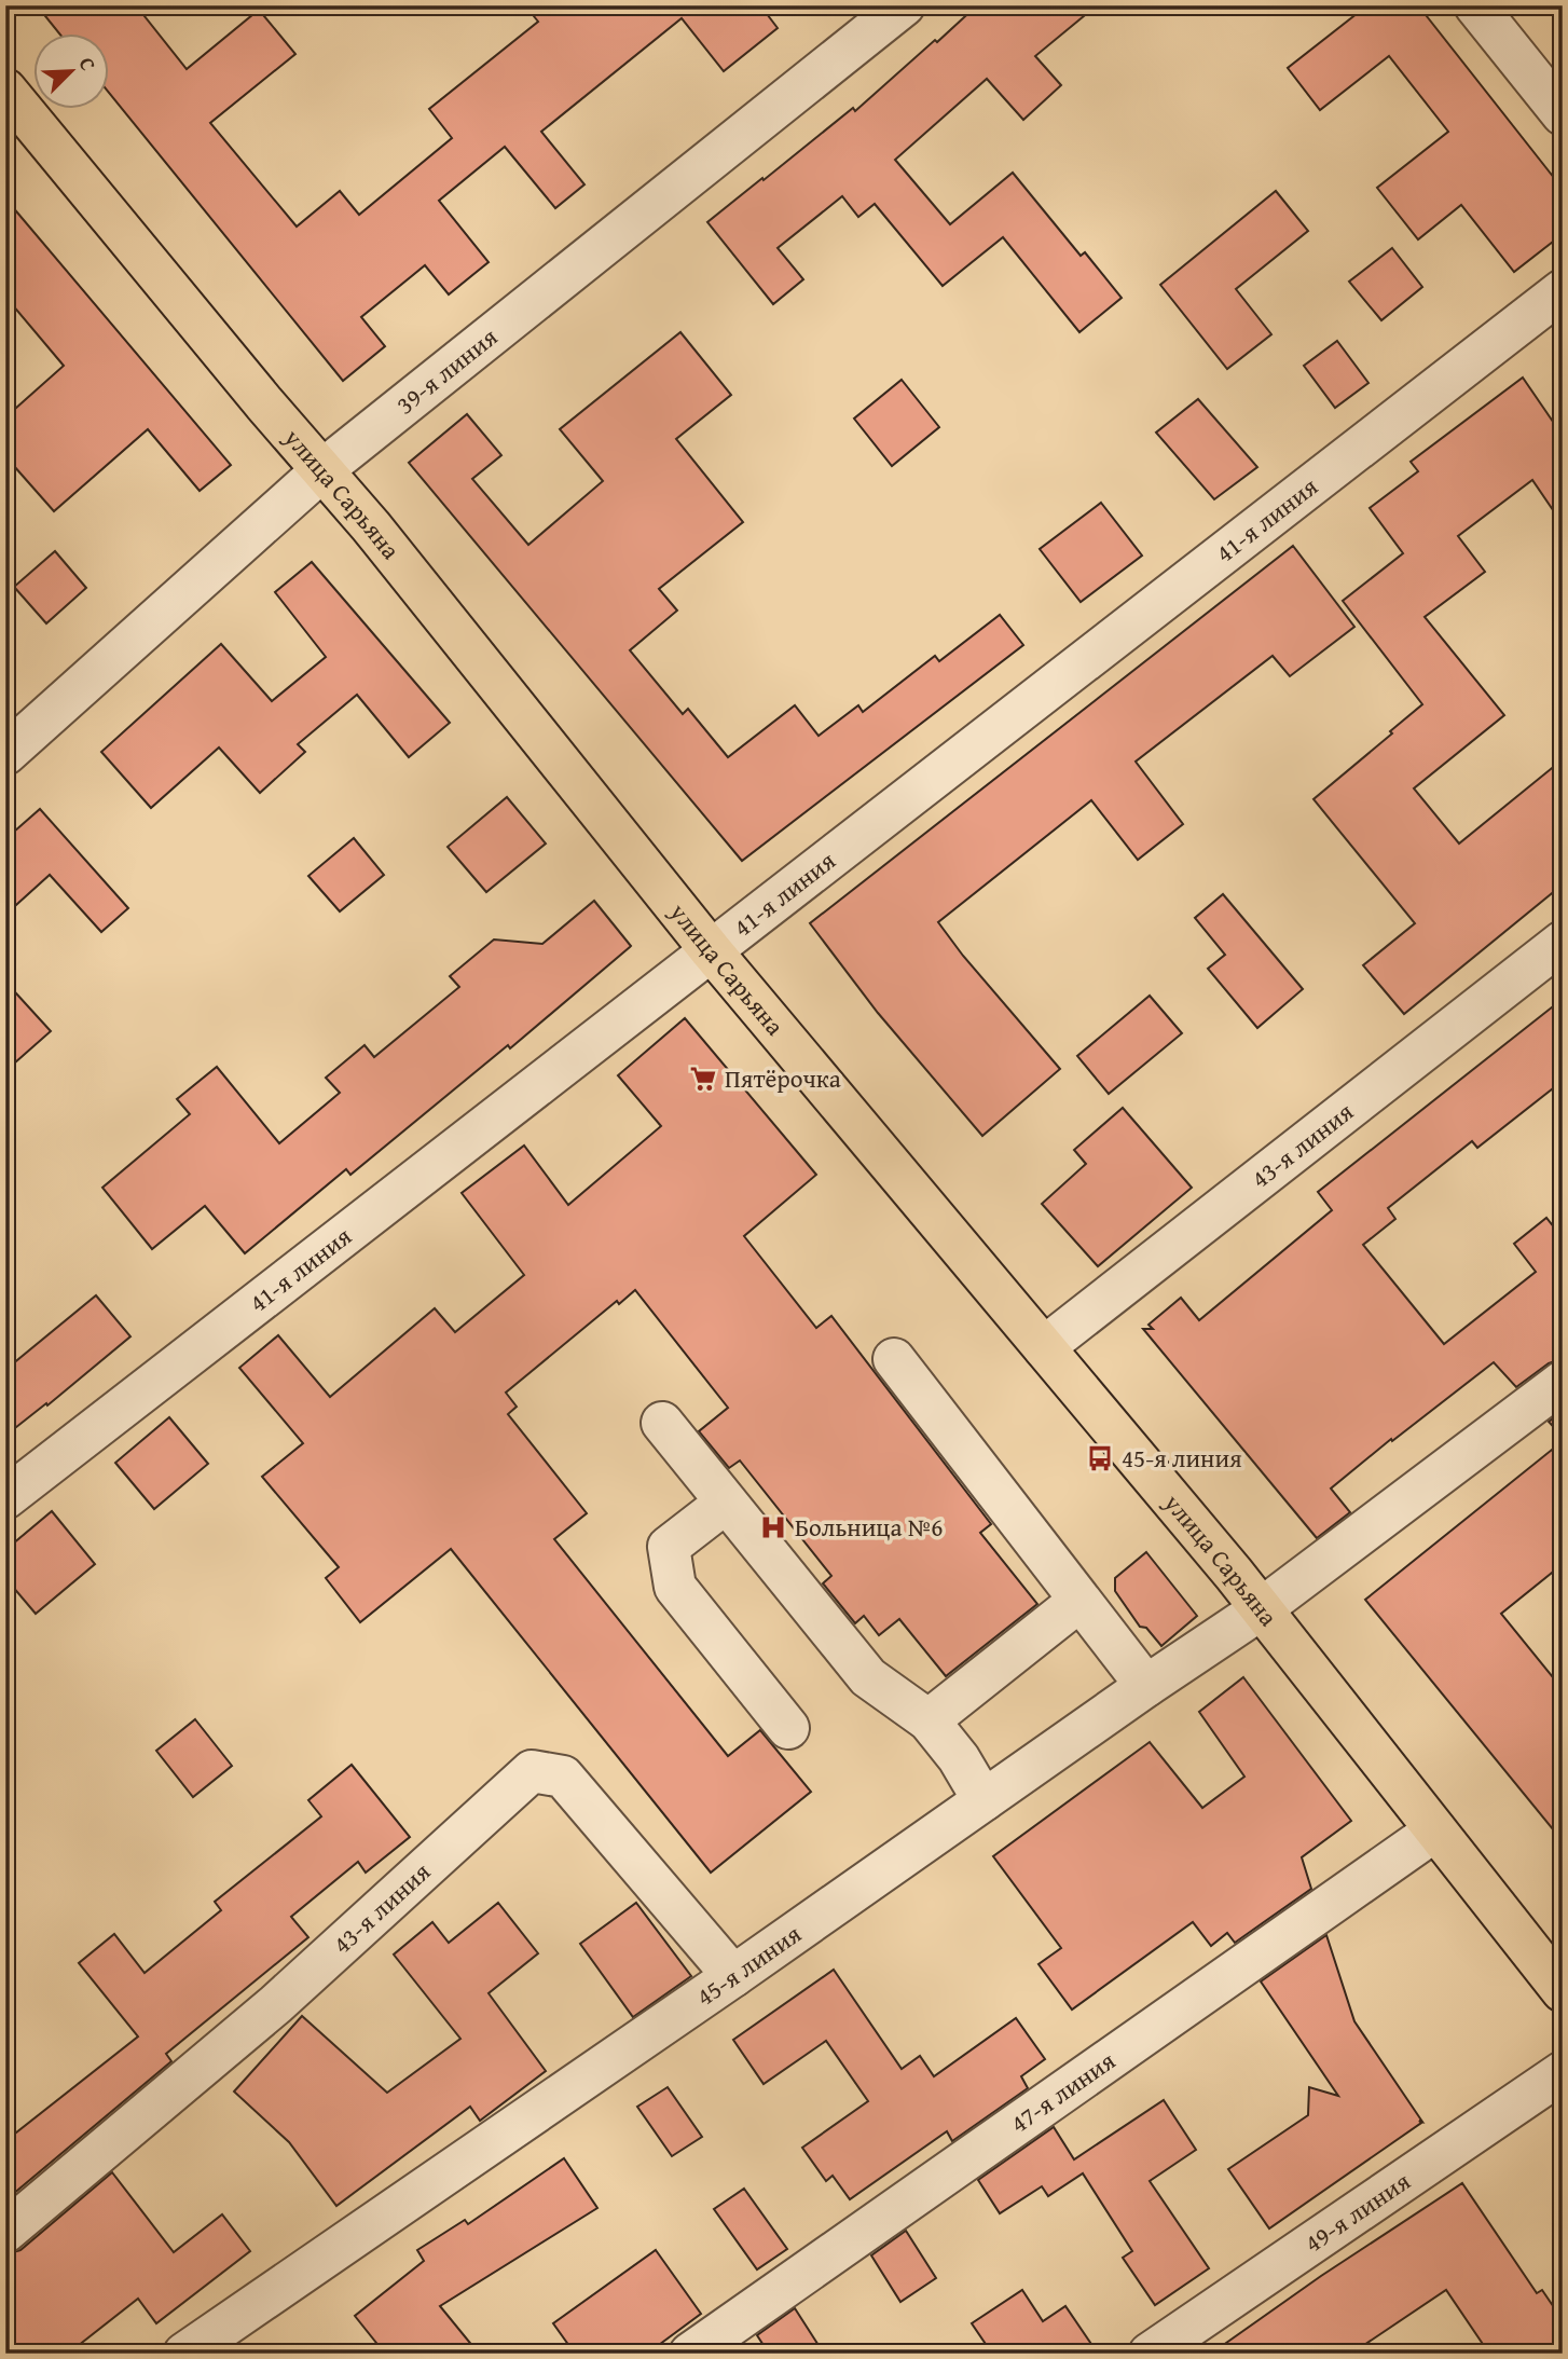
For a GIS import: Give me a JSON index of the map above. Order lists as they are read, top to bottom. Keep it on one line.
{"streets":{"main road":["улица Сарьяна"],"street":["39-я линия","41-я линия","43-я линия","45-я линия","47-я линия","49-я линия"]},"crossings":[["39-я линия","улица Сарьяна"],["улица Сарьяна","41-я линия"],["улица Сарьяна","43-я линия"],["улица Сарьяна","45-я линия"],["улица Сарьяна","47-я линия"],["43-я линия","45-я линия"]],"places":{"supermarket":["Пятёрочка"],"bus stop":["45-я линия"],"hospital":["Больница №6"]},"north":"top right"}
